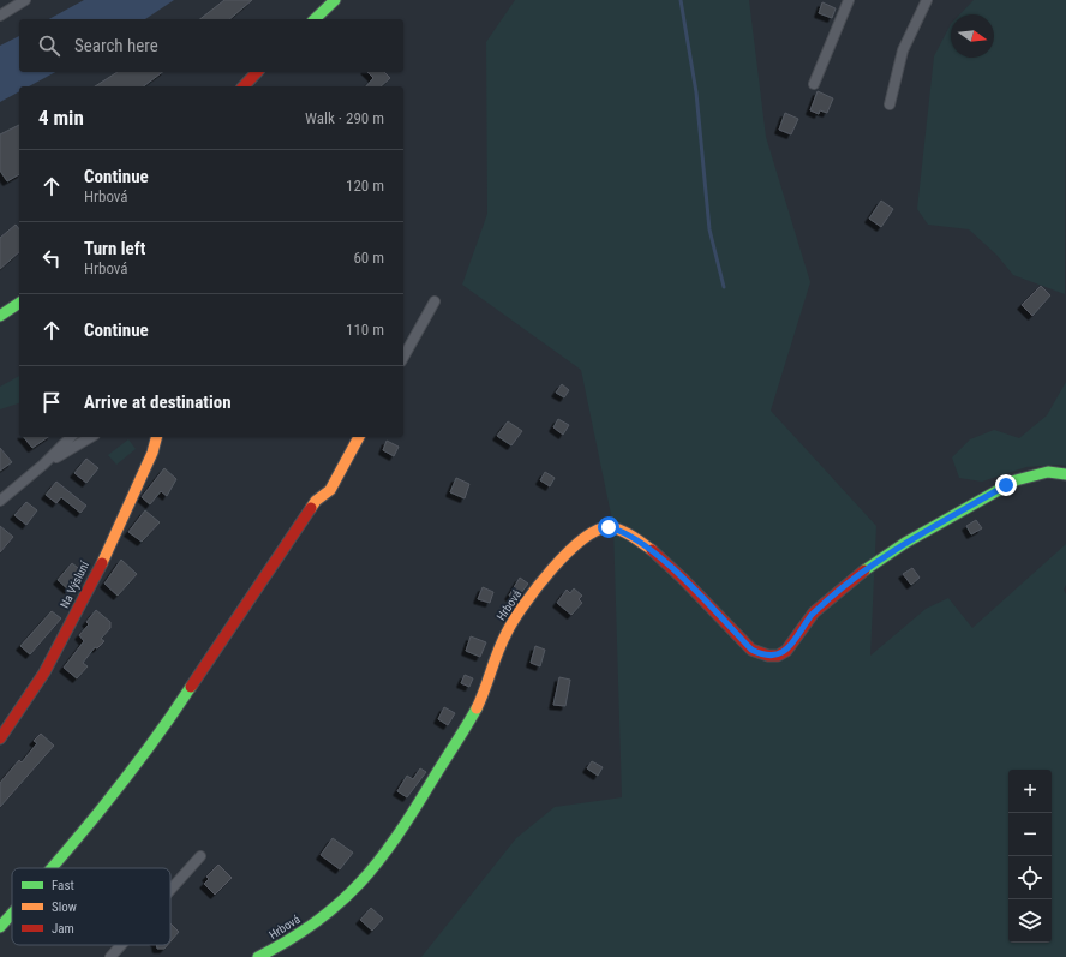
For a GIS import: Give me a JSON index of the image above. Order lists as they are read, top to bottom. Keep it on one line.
{"streets":{"street":["Na Výsluní","Hrbová"]},"legend":["Fast","Slow","Jam"],"north":"right","page":{"search":"Search here","heading":["4 min","Walk · 290 m"],"list":[["Continue","Hrbová","120 m"],["Turn left","Hrbová","60 m"],["Continue","110 m"],"Arrive at destination"],"map_buttons":["+","−"]}}
